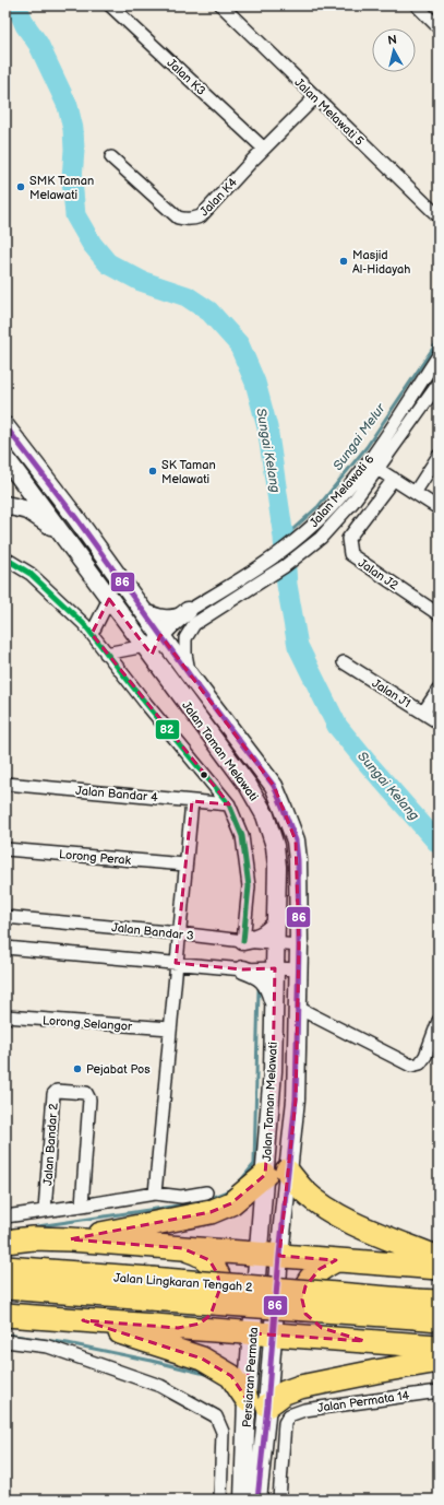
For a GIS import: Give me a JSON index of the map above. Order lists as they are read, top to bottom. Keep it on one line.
{"streets":{"highway":["Jalan Lingkaran Tengah 2"],"main road":["Jalan Taman Melawati","Persiaran Permata"],"street":["Jalan K3","Jalan Melawati 5","Jalan K4","Jalan Melawati 6","Jalan J2","Jalan J1","Jalan Bandar 4","Lorong Perak","Jalan Bandar 3","Lorong Selangor","Jalan Bandar 2","Jalan Permata 14"]},"crossings":[["Jalan K3","Jalan K4"],["Jalan Melawati 5","Jalan K4"],["Jalan Melawati 6","Jalan Taman Melawati"],["Jalan Taman Melawati","Jalan Bandar 3"],["Jalan Taman Melawati","Persiaran Permata"]],"water":["Sungai Melur","Sungai Kelang"],"places":["SMK Taman Melawati","Masjid Al-Hidayah","SK Taman Melawati","Pejabat Pos"],"lines":["transit line 86","transit line 82"],"north":"top"}
